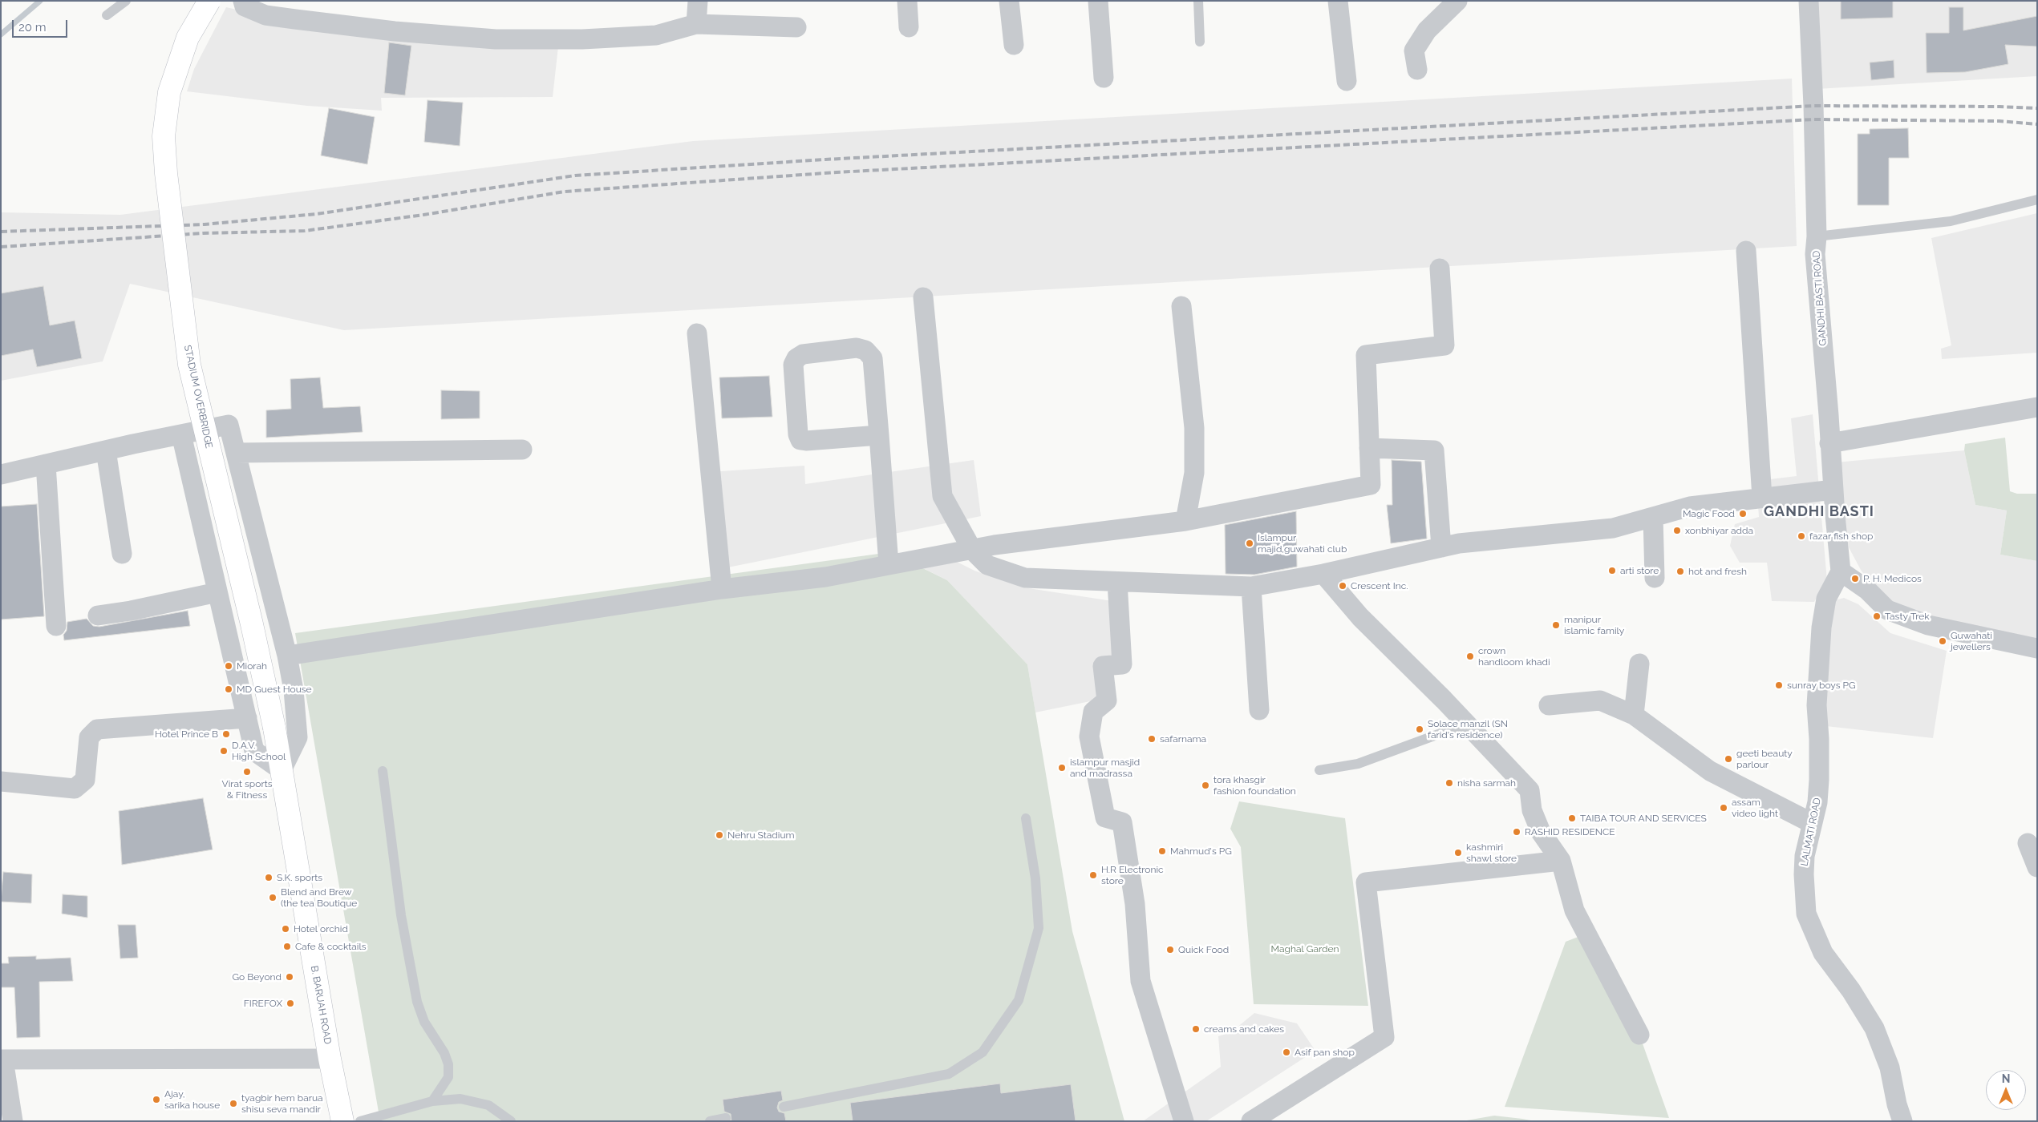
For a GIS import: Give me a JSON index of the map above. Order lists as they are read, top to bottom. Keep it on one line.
{"streets":{"main road":["STADIUM OVERBRIDGE","B. BARUAH ROAD"],"street":["GANDHI BASTI ROAD","LALMATI ROAD"]},"crossings":[["GANDHI BASTI ROAD","LALMATI ROAD"],["STADIUM OVERBRIDGE","B. BARUAH ROAD"]],"districts":["GANDHI BASTI"],"parks":["Maghal Garden"],"places":["Magic Food","xonbhiyar adda","fazar fish shop","Islampur majid,guwahati club","arti store","hot and fresh","P. H. Medicos","Crescent Inc.","Tasty Trek","manipur islamic family","Guwahati jewellers","crown handloom khadi","Miorah","sunray boys PG","MD Guest House","Solace manzil (SN farid's residence)","Hotel Prince B","safarnama","D.A.V. High School","geeti beauty parlour","islampur masjid and madrassa","Virat sports & Fitness","nisha sarmah","tora khasgir fashion foundation","assam video light","TAIBA TOUR AND SERVICES","RASHID RESIDENCE","Nehru Stadium","Mahmud's PG","kashmiri shawl store","H.R Electronic store","S.K. sports","Blend and Brew (the tea Boutique","Hotel orchid","Cafe & cocktails","Quick Food","Go Beyond","FIREFOX","creams and cakes","Asif pan shop","Ajay, sarika house","tyagbir hem barua shisu seva mandir"],"scale_bar":"20 m","north":"top"}
